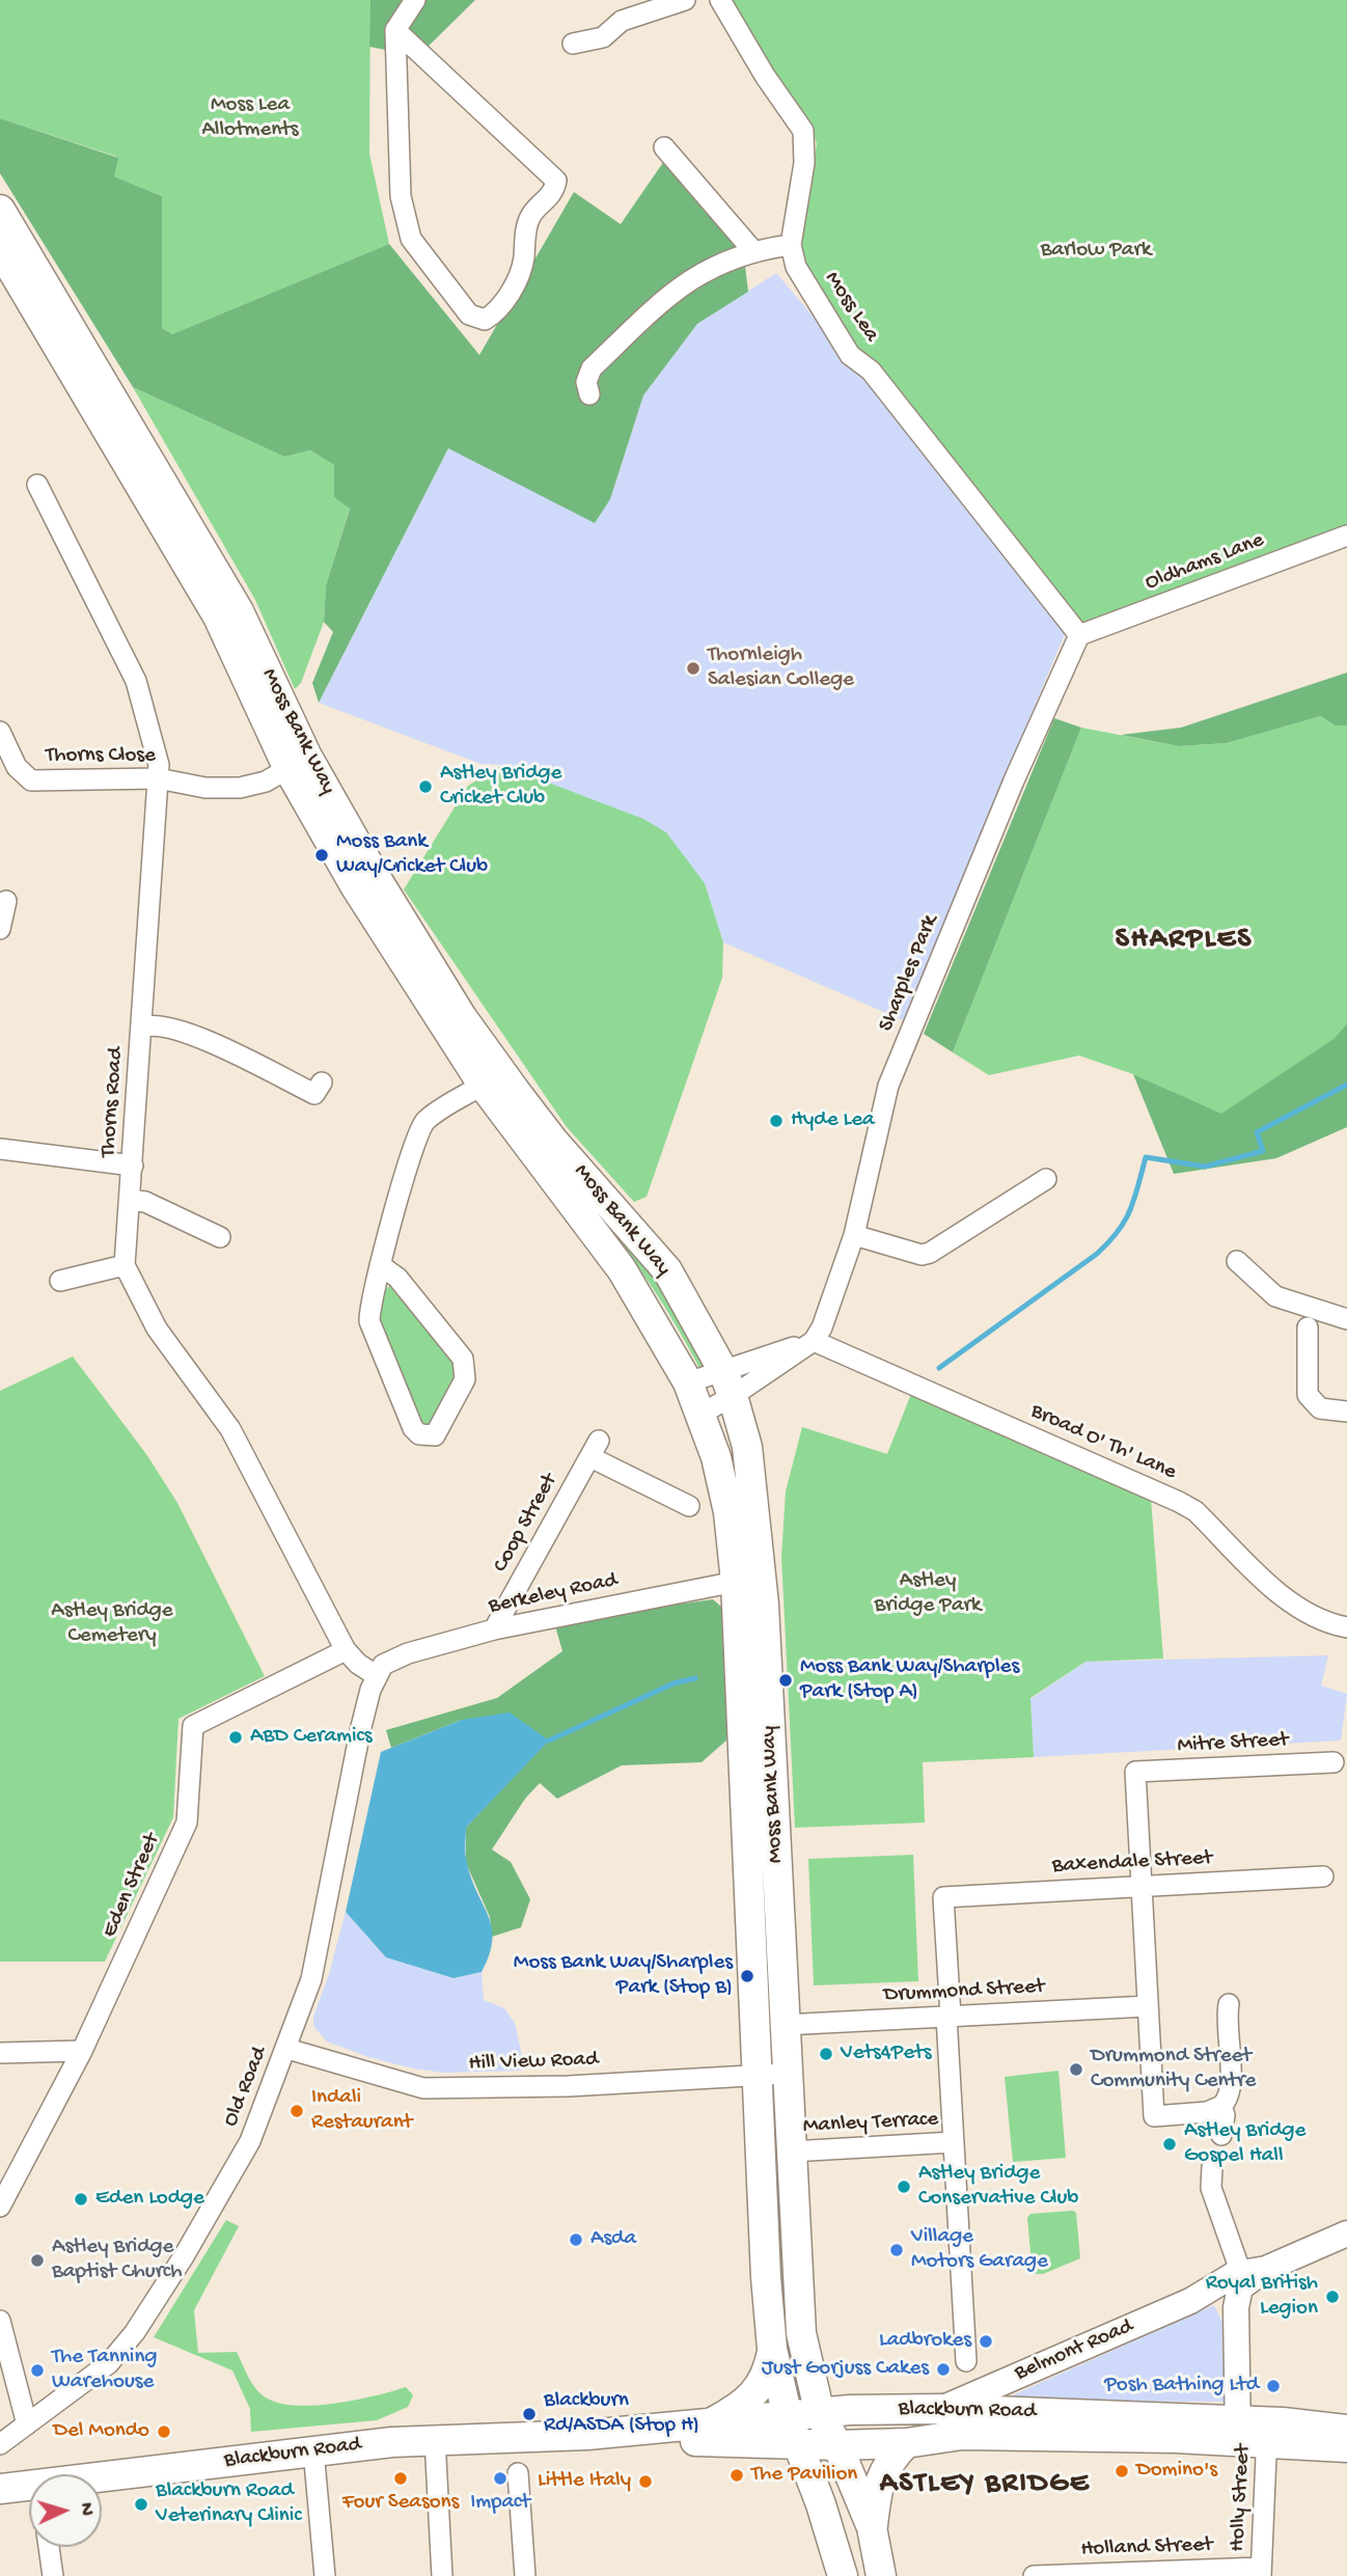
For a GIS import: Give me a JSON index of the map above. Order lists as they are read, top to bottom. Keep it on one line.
{"streets":{"highway":["Moss Bank Way","Blackburn Road"],"main road":["Belmont Road"],"street":["Moss Lea","Oldhams Lane","Thorns Close","Sharples Park","Thorns Road","Broad O' Th' Lane","Coop Street","Berkeley Road","Mitre Street","Baxendale Street","Eden Street","Drummond Street","Hill View Road","Old Road","Manley Terrace","Holly Street","Holland Street"]},"crossings":[["Moss Lea","Oldhams Lane"],["Moss Lea","Sharples Park"],["Oldhams Lane","Sharples Park"],["Moss Bank Way","Thorns Close"],["Moss Bank Way","Berkeley Road"],["Moss Bank Way","Drummond Street"],["Moss Bank Way","Hill View Road"],["Moss Bank Way","Manley Terrace"],["Moss Bank Way","Blackburn Road"],["Thorns Close","Thorns Road"],["Sharples Park","Broad O' Th' Lane"],["Coop Street","Berkeley Road"],["Berkeley Road","Old Road"],["Mitre Street","Baxendale Street"],["Baxendale Street","Drummond Street"],["Hill View Road","Old Road"],["Belmont Road","Blackburn Road"],["Blackburn Road","Holly Street"],["Holly Street","Holland Street"]],"districts":["SHARPLES","ASTLEY BRIDGE"],"parks":["Moss Lea Allotments","Barlow Park","Astley Bridge Park","Astley Bridge Cemetery"],"places":["Thornleigh Salesian College","Astley Bridge Cricket Club","Moss Bank Way/Cricket Club","Hyde Lea","Moss Bank Way/Sharples Park (Stop A)","ABD Ceramics","Moss Bank Way/Sharples Park (Stop B)","Vets4Pets","Drummond Street Community Centre","Indali Restaurant","Astley Bridge Gospel Hall","Astley Bridge Conservative Club","Eden Lodge","Asda","Village Motors Garage","Astley Bridge Baptist Church","Royal British Legion","Ladbrokes","Just Gorjuss Cakes","The Tanning Warehouse","Posh Bathing Ltd","Blackburn Rd/ASDA (Stop H)","Del Mondo","Domino's","The Pavilion","Four Seasons","Impact","Little Italy","Blackburn Road Veterinary Clinic"],"north":"right"}
